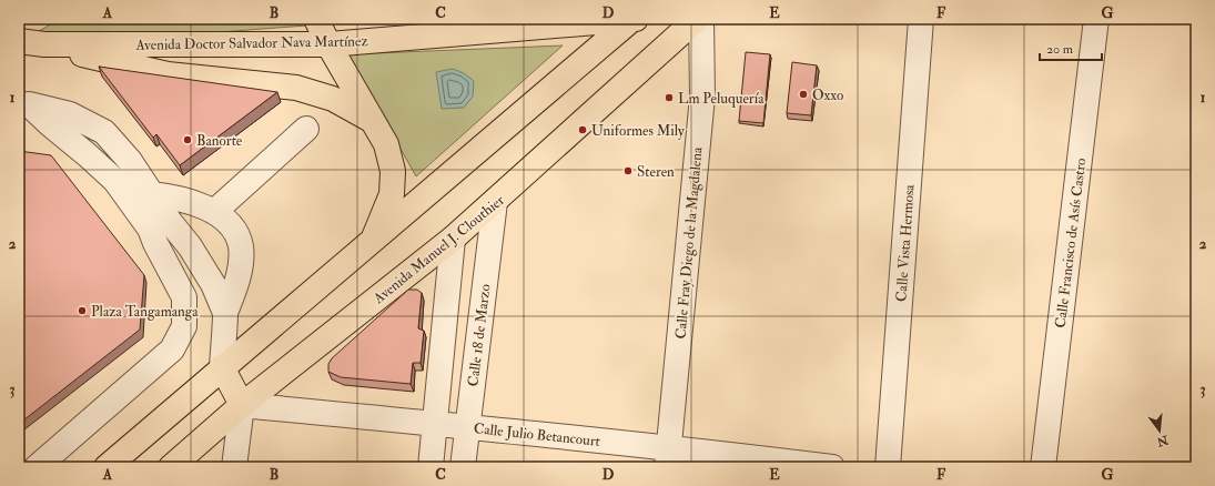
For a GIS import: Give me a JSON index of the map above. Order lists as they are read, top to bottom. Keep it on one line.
{"streets":{"main road":["Avenida Doctor Salvador Nava Martínez","Avenida Manuel J. Clouthier"],"street":["Calle Fray Diego de la Magdalena","Calle Vista Hermosa","Calle Francisco de Asís Castro","Calle 18 de Marzo","Calle Julio Betancourt"]},"crossings":[["Calle Fray Diego de la Magdalena","Calle Julio Betancourt"],["Avenida Manuel J. Clouthier","Calle 18 de Marzo"],["Avenida Manuel J. Clouthier","Calle Julio Betancourt"],["Calle 18 de Marzo","Calle Julio Betancourt"]],"places":["Oxxo","Lm Peluquería","Uniformes Mily","Banorte","Steren","Plaza Tangamanga"],"scale_bar":"20 m","north":"bottom","grid":{"columns":["A","B","C","D","E","F","G"],"rows":["1","2","3"]}}
